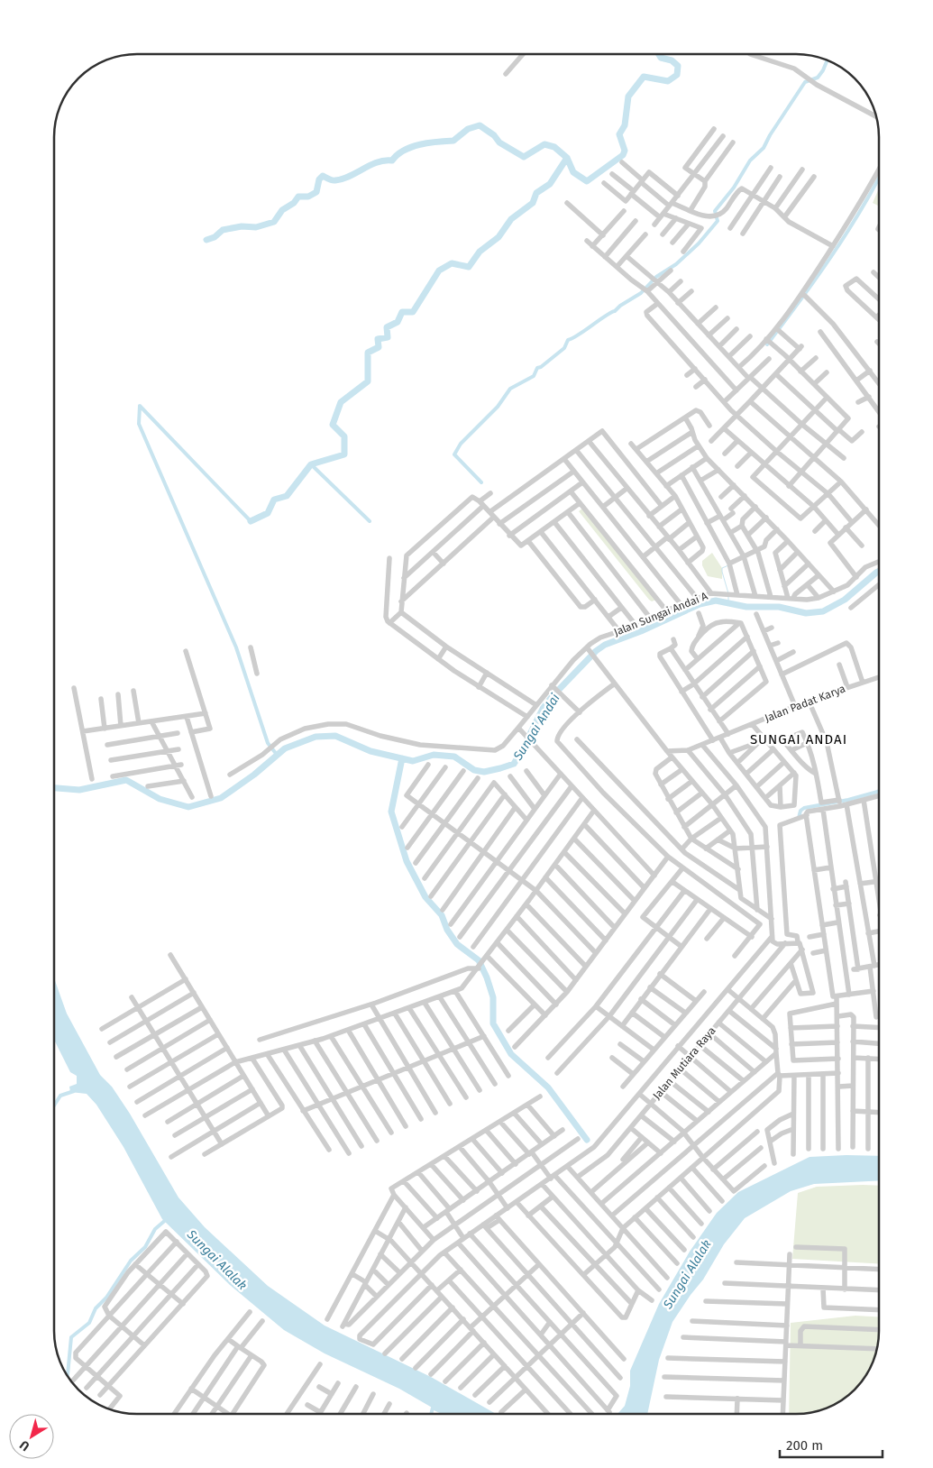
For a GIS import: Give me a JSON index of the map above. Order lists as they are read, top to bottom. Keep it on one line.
{"streets":{"street":["Jalan Sungai Andai A","Jalan Padat Karya","Jalan Mutiara Raya"]},"districts":["SUNGAI ANDAI"],"water":["Sungai Andai","Sungai Alalak"],"scale_bar":"200 m","north":"bottom left"}
